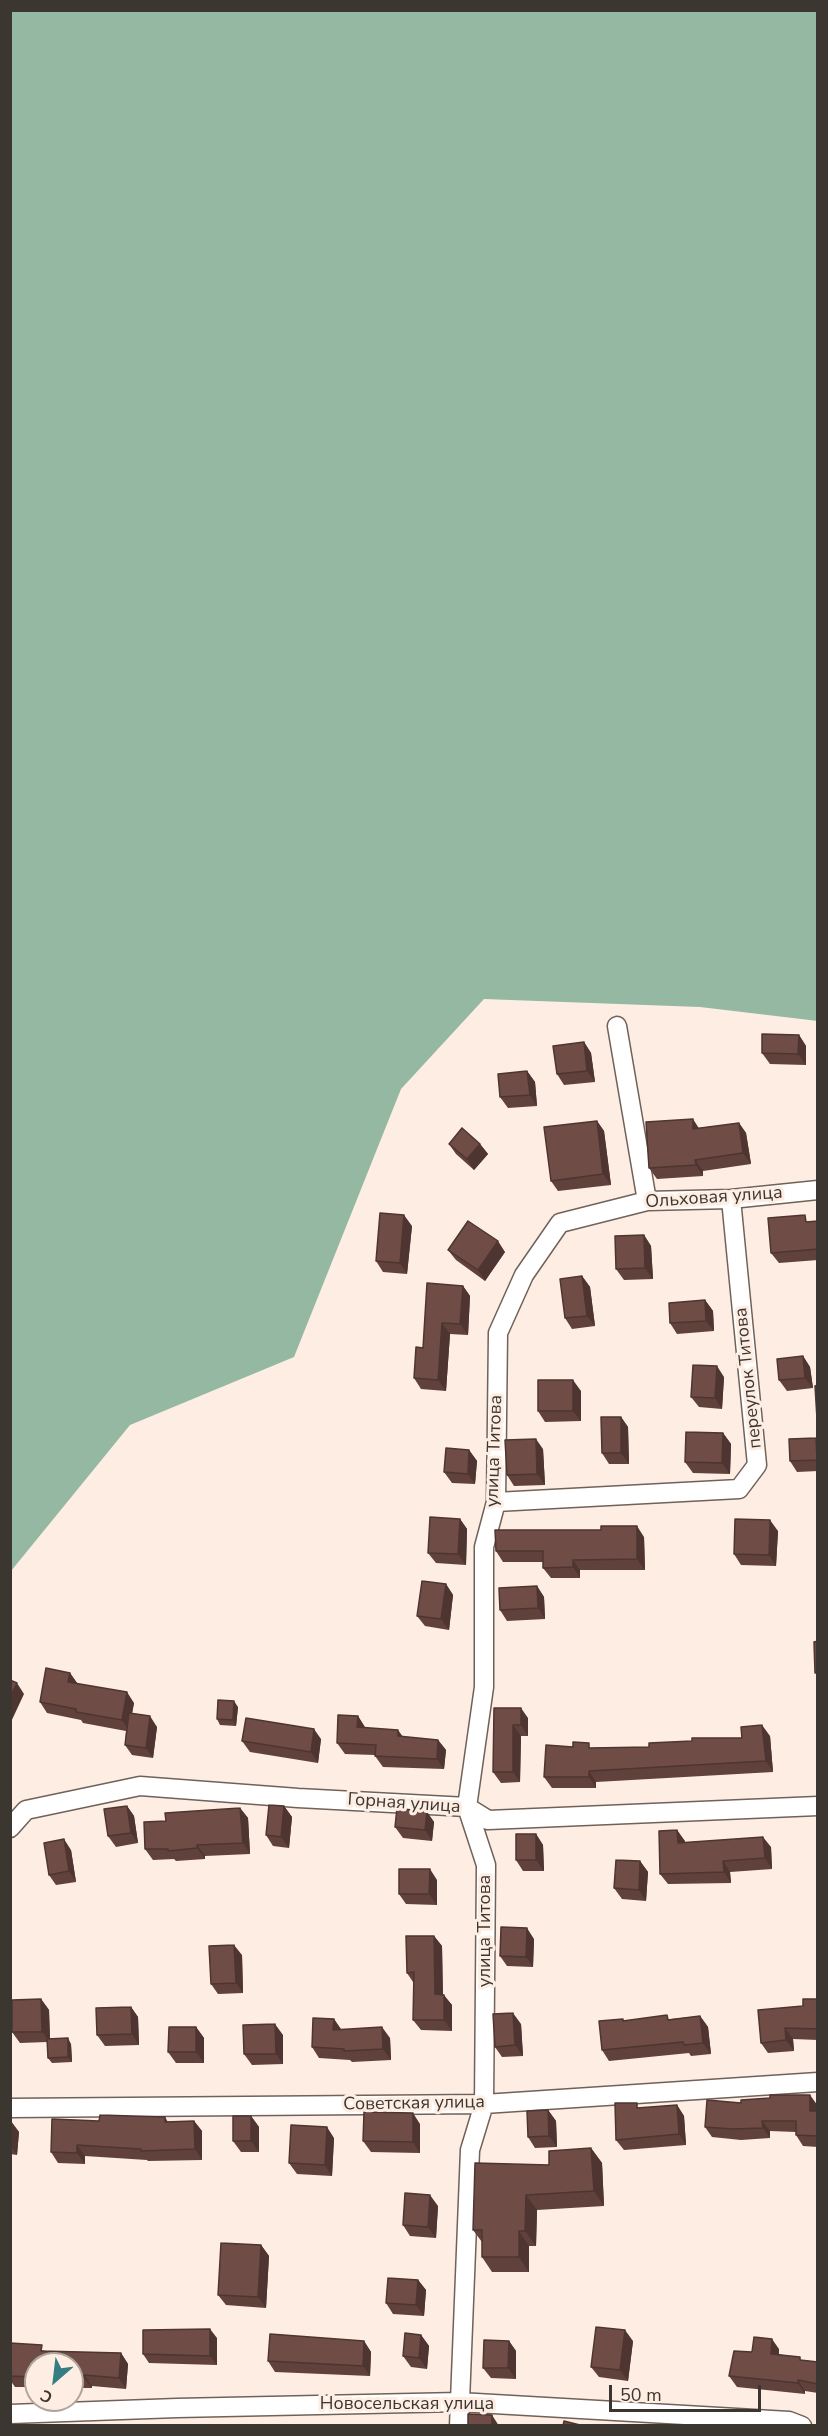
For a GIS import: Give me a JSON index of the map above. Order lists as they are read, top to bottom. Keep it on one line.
{"streets":{"street":["Ольховая улица","переулок Титова","улица Титова","Горная улица","Советская улица","Новосельская улица"]},"crossings":[["Ольховая улица","переулок Титова"],["Ольховая улица","улица Титова"],["переулок Титова","улица Титова"],["улица Титова","Горная улица"],["улица Титова","Советская улица"],["улица Титова","Новосельская улица"]],"scale_bar":"50 m","north":"bottom left"}
